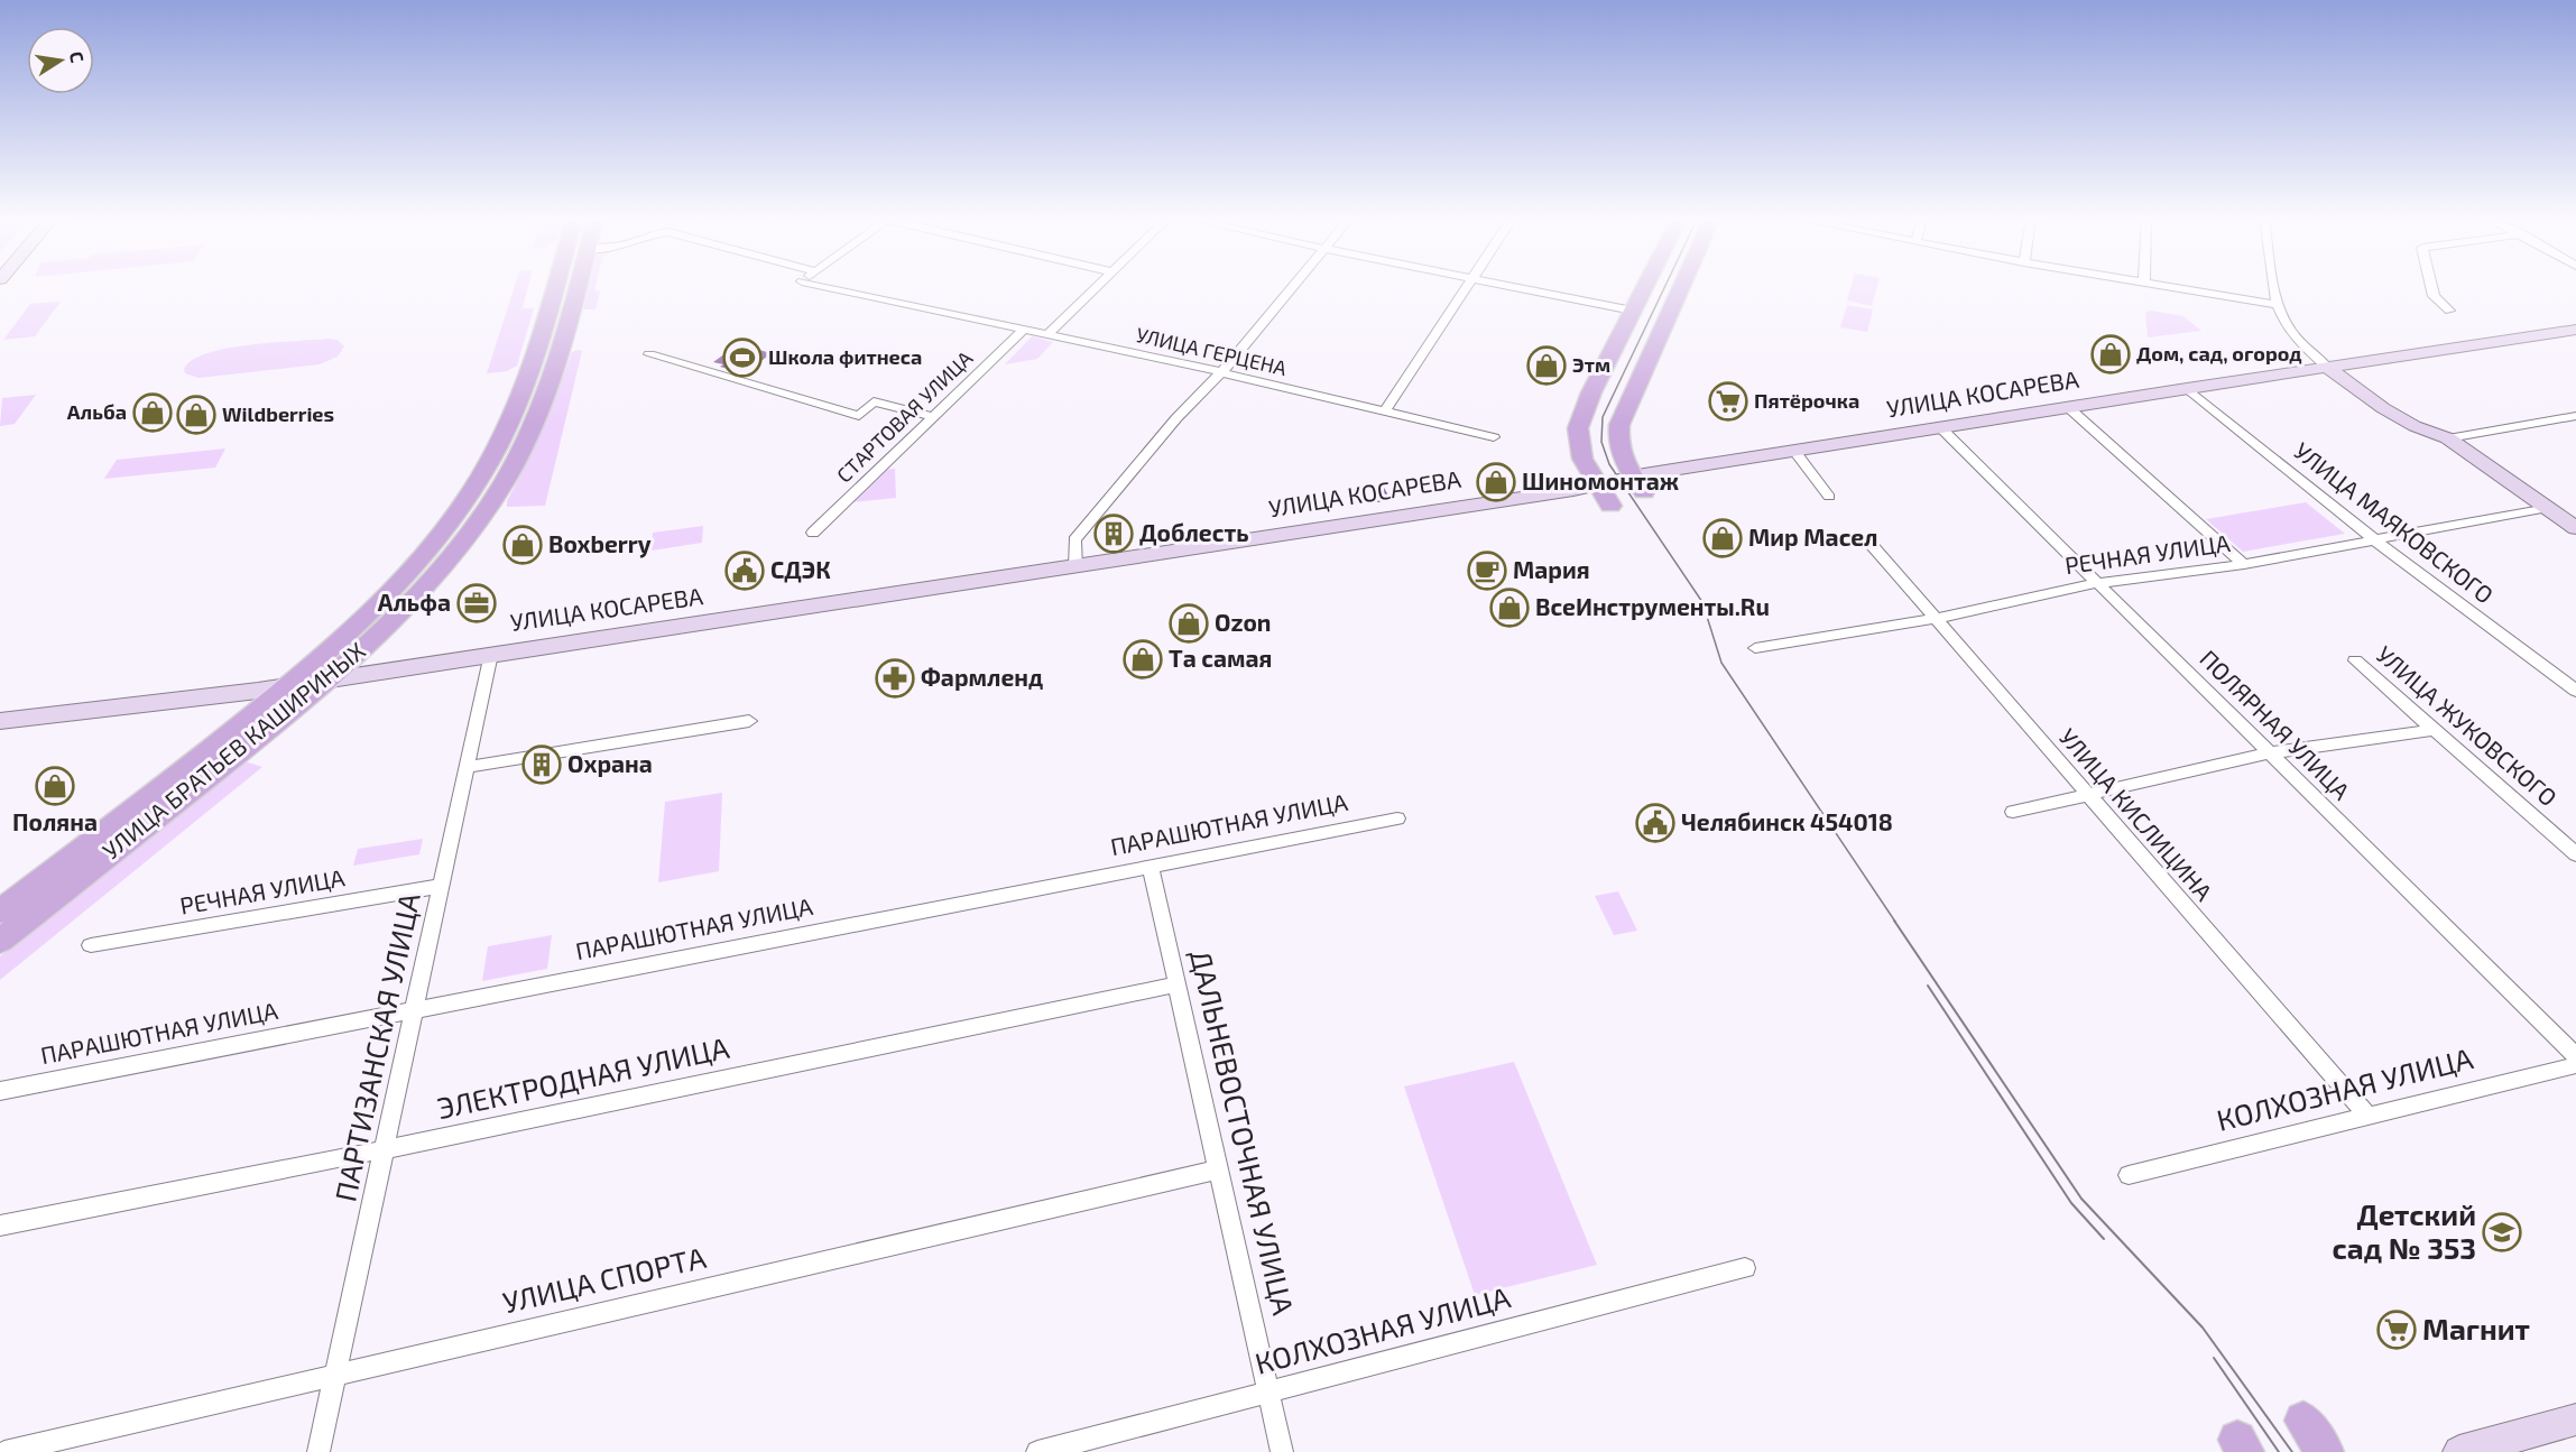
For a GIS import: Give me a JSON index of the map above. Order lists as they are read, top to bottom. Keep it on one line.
{"streets":{"main road":["УЛИЦА БРАТЬЕВ КАШИРИНЫХ"],"street":["УЛИЦА ГЕРЦЕНА","УЛИЦА КОСАРЕВА","СТАРТОВАЯ УЛИЦА","УЛИЦА МАЯКОВСКОГО","РЕЧНАЯ УЛИЦА","ПОЛЯРНАЯ УЛИЦА","УЛИЦА ЖУКОВСКОГО","УЛИЦА КИСЛИЦИНА","ПАРАШЮТНАЯ УЛИЦА","ПАРТИЗАНСКАЯ УЛИЦА","ЭЛЕКТРОДНАЯ УЛИЦА","КОЛХОЗНАЯ УЛИЦА","ДАЛЬНЕВОСТОЧНАЯ УЛИЦА","УЛИЦА СПОРТА"]},"crossings":[["УЛИЦА ГЕРЦЕНА","СТАРТОВАЯ УЛИЦА"],["УЛИЦА КОСАРЕВА","УЛИЦА МАЯКОВСКОГО"],["УЛИЦА КОСАРЕВА","ПОЛЯРНАЯ УЛИЦА"],["УЛИЦА КОСАРЕВА","УЛИЦА БРАТЬЕВ КАШИРИНЫХ"],["УЛИЦА КОСАРЕВА","ПАРТИЗАНСКАЯ УЛИЦА"],["УЛИЦА МАЯКОВСКОГО","РЕЧНАЯ УЛИЦА"],["РЕЧНАЯ УЛИЦА","ПОЛЯРНАЯ УЛИЦА"],["РЕЧНАЯ УЛИЦА","УЛИЦА КИСЛИЦИНА"],["РЕЧНАЯ УЛИЦА","ПАРТИЗАНСКАЯ УЛИЦА"],["УЛИЦА КИСЛИЦИНА","КОЛХОЗНАЯ УЛИЦА"],["ПАРАШЮТНАЯ УЛИЦА","ПАРТИЗАНСКАЯ УЛИЦА"],["ПАРАШЮТНАЯ УЛИЦА","ДАЛЬНЕВОСТОЧНАЯ УЛИЦА"],["ПАРТИЗАНСКАЯ УЛИЦА","ЭЛЕКТРОДНАЯ УЛИЦА"],["ПАРТИЗАНСКАЯ УЛИЦА","УЛИЦА СПОРТА"],["ЭЛЕКТРОДНАЯ УЛИЦА","ДАЛЬНЕВОСТОЧНАЯ УЛИЦА"],["КОЛХОЗНАЯ УЛИЦА","ДАЛЬНЕВОСТОЧНАЯ УЛИЦА"],["ДАЛЬНЕВОСТОЧНАЯ УЛИЦА","УЛИЦА СПОРТА"]],"places":{"shop":["Дом, сад, огород","Этм","Альба","Wildberries","Шиномонтаж","Мир Масел","Boxberry","ВсеИнструменты.Ru","Ozon","Та самая","Поляна"],"sports":["Школа фитнеса"],"supermarket":["Пятёрочка","Магнит"],"building":["Доблесть","Охрана"],"public building":["СДЭК","Челябинск 454018"],"cafe":["Мария"],"office":["Альфа"],"pharmacy":["Фармленд"],"school or university":["Детский сад № 353"]},"north":"right"}
